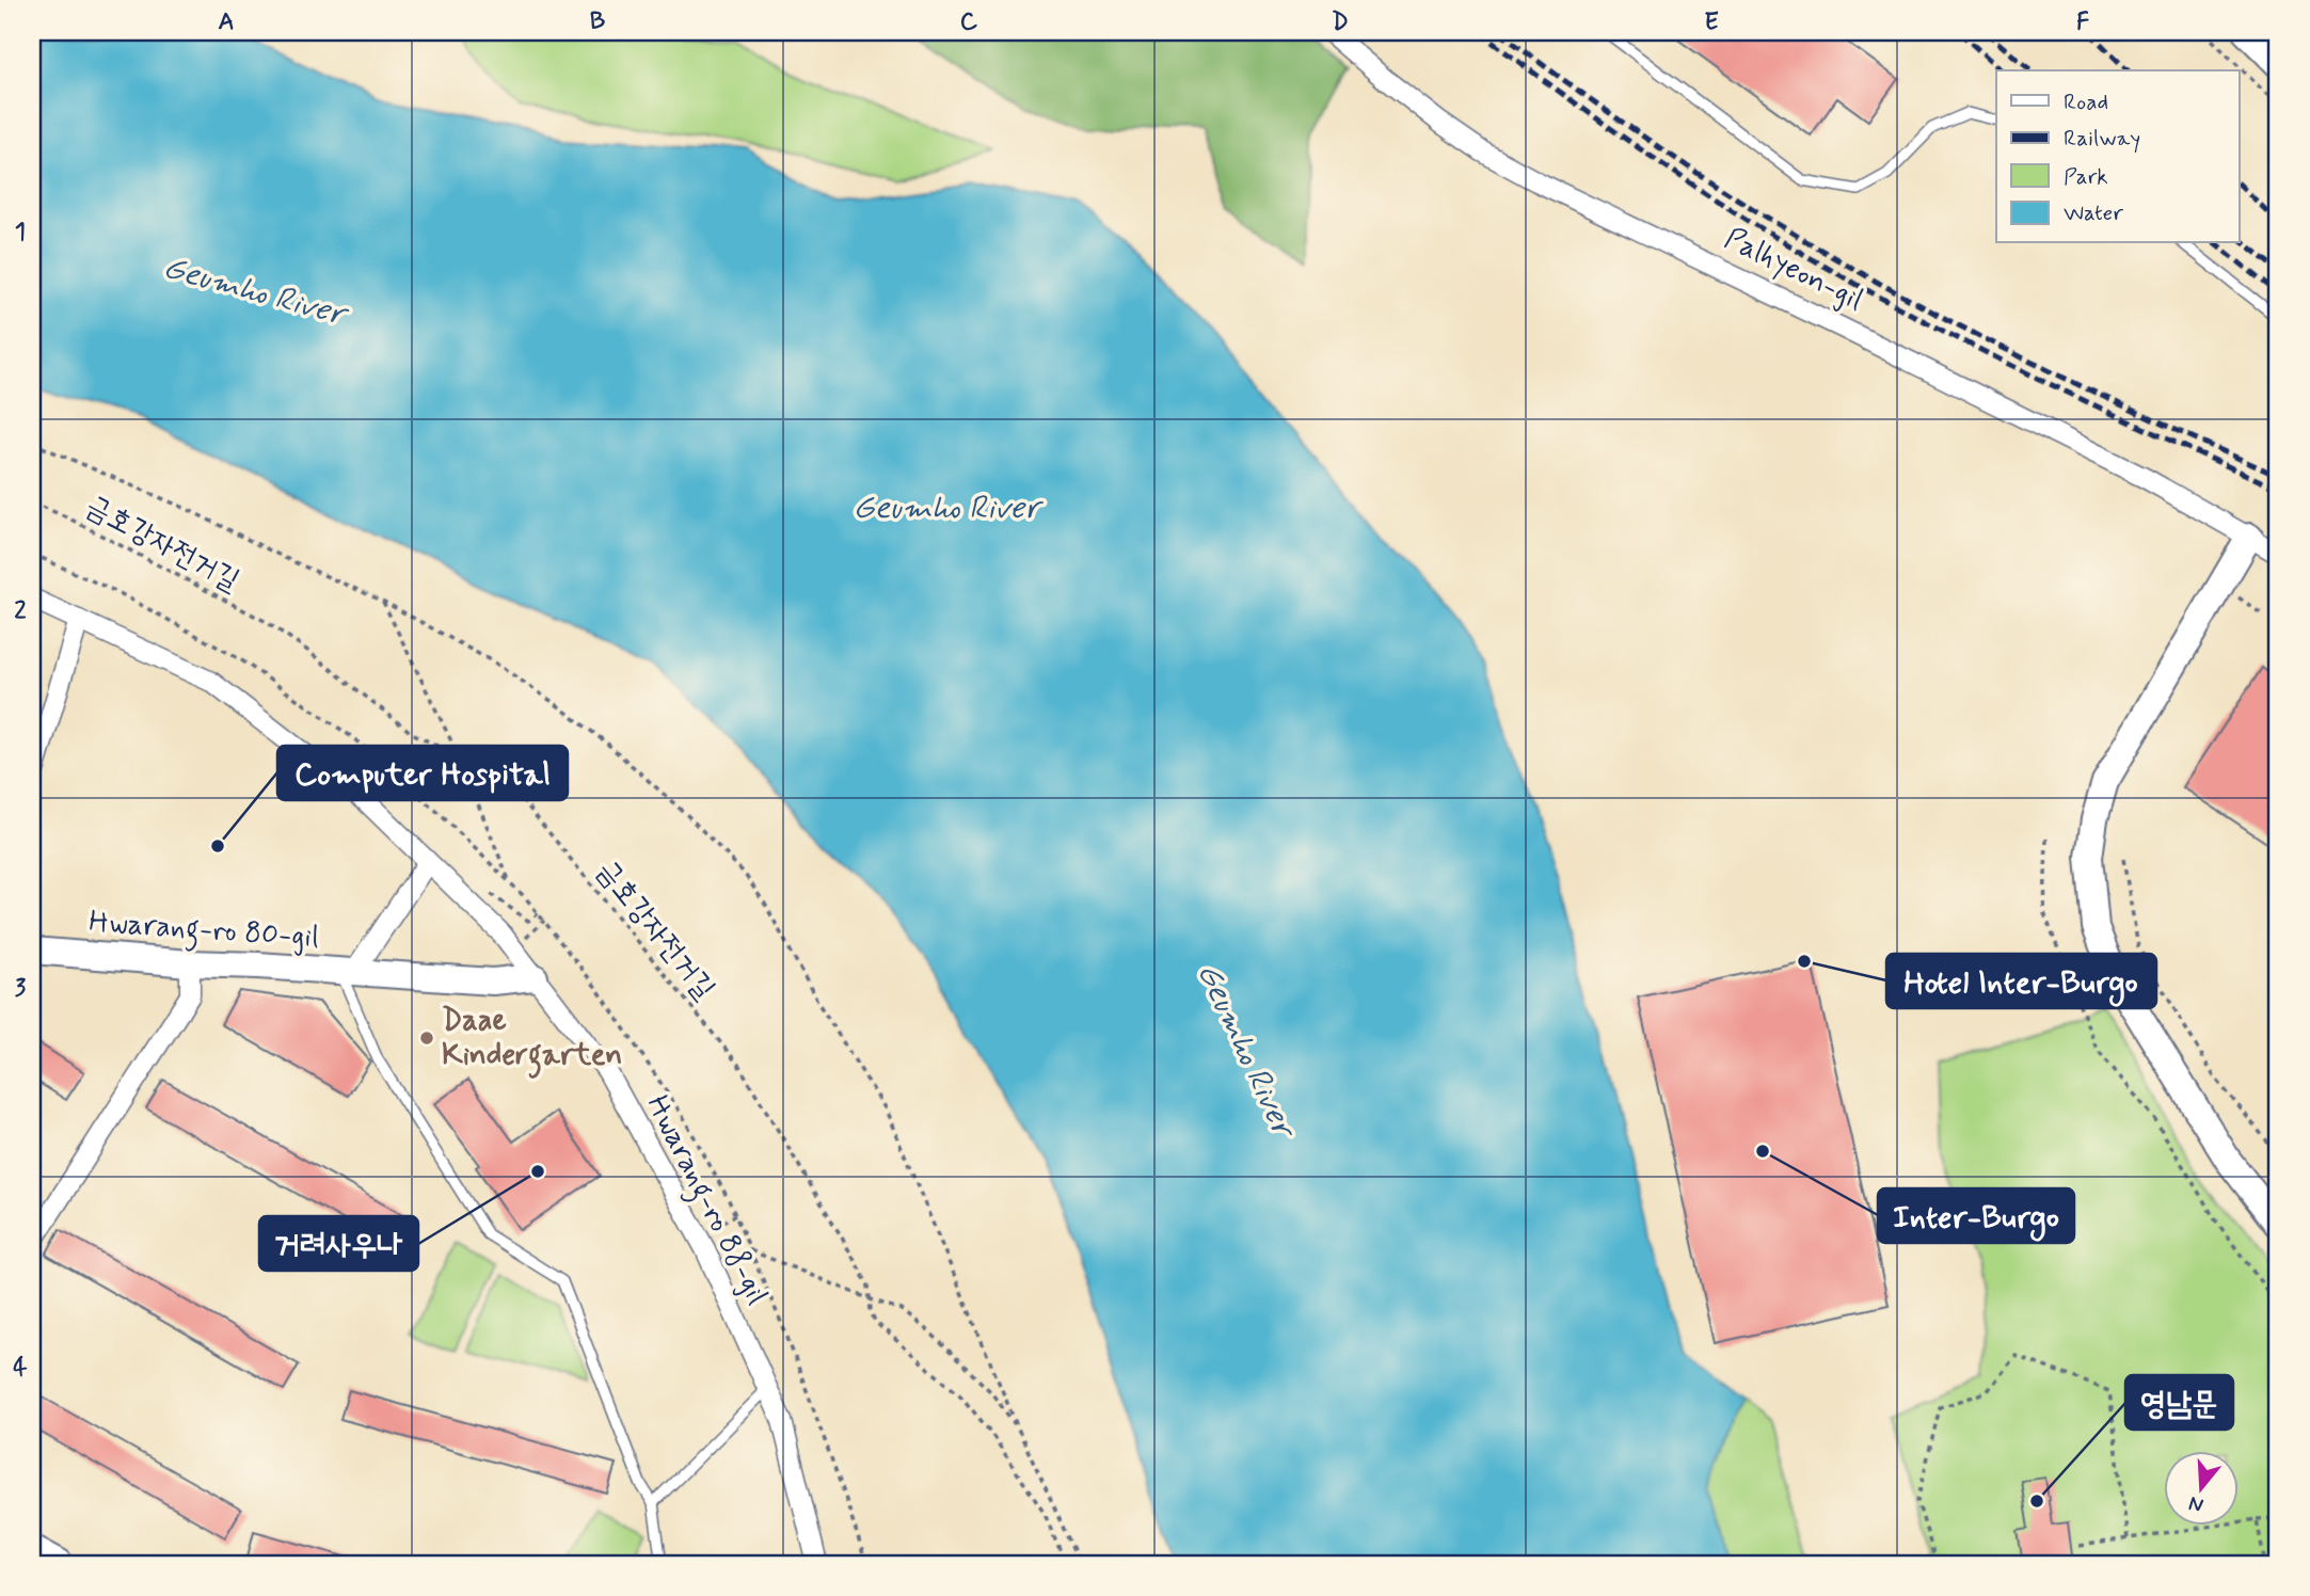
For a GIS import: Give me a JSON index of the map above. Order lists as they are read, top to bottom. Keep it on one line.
{"streets":{"street":["Palhyeon-gil","Hwarang-ro 80-gil","Hwarang-ro 88-gil"],"path":["금호강자전거길"]},"water":["Geumho River"],"places":["Computer Hospital","Hotel Inter-Burgo","Daae Kindergarten","Inter-Burgo","거려사우나","영남문"],"legend":["Road","Railway","Park","Water"],"north":"bottom","grid":{"columns":["A","B","C","D","E","F"],"rows":["1","2","3","4"]}}
